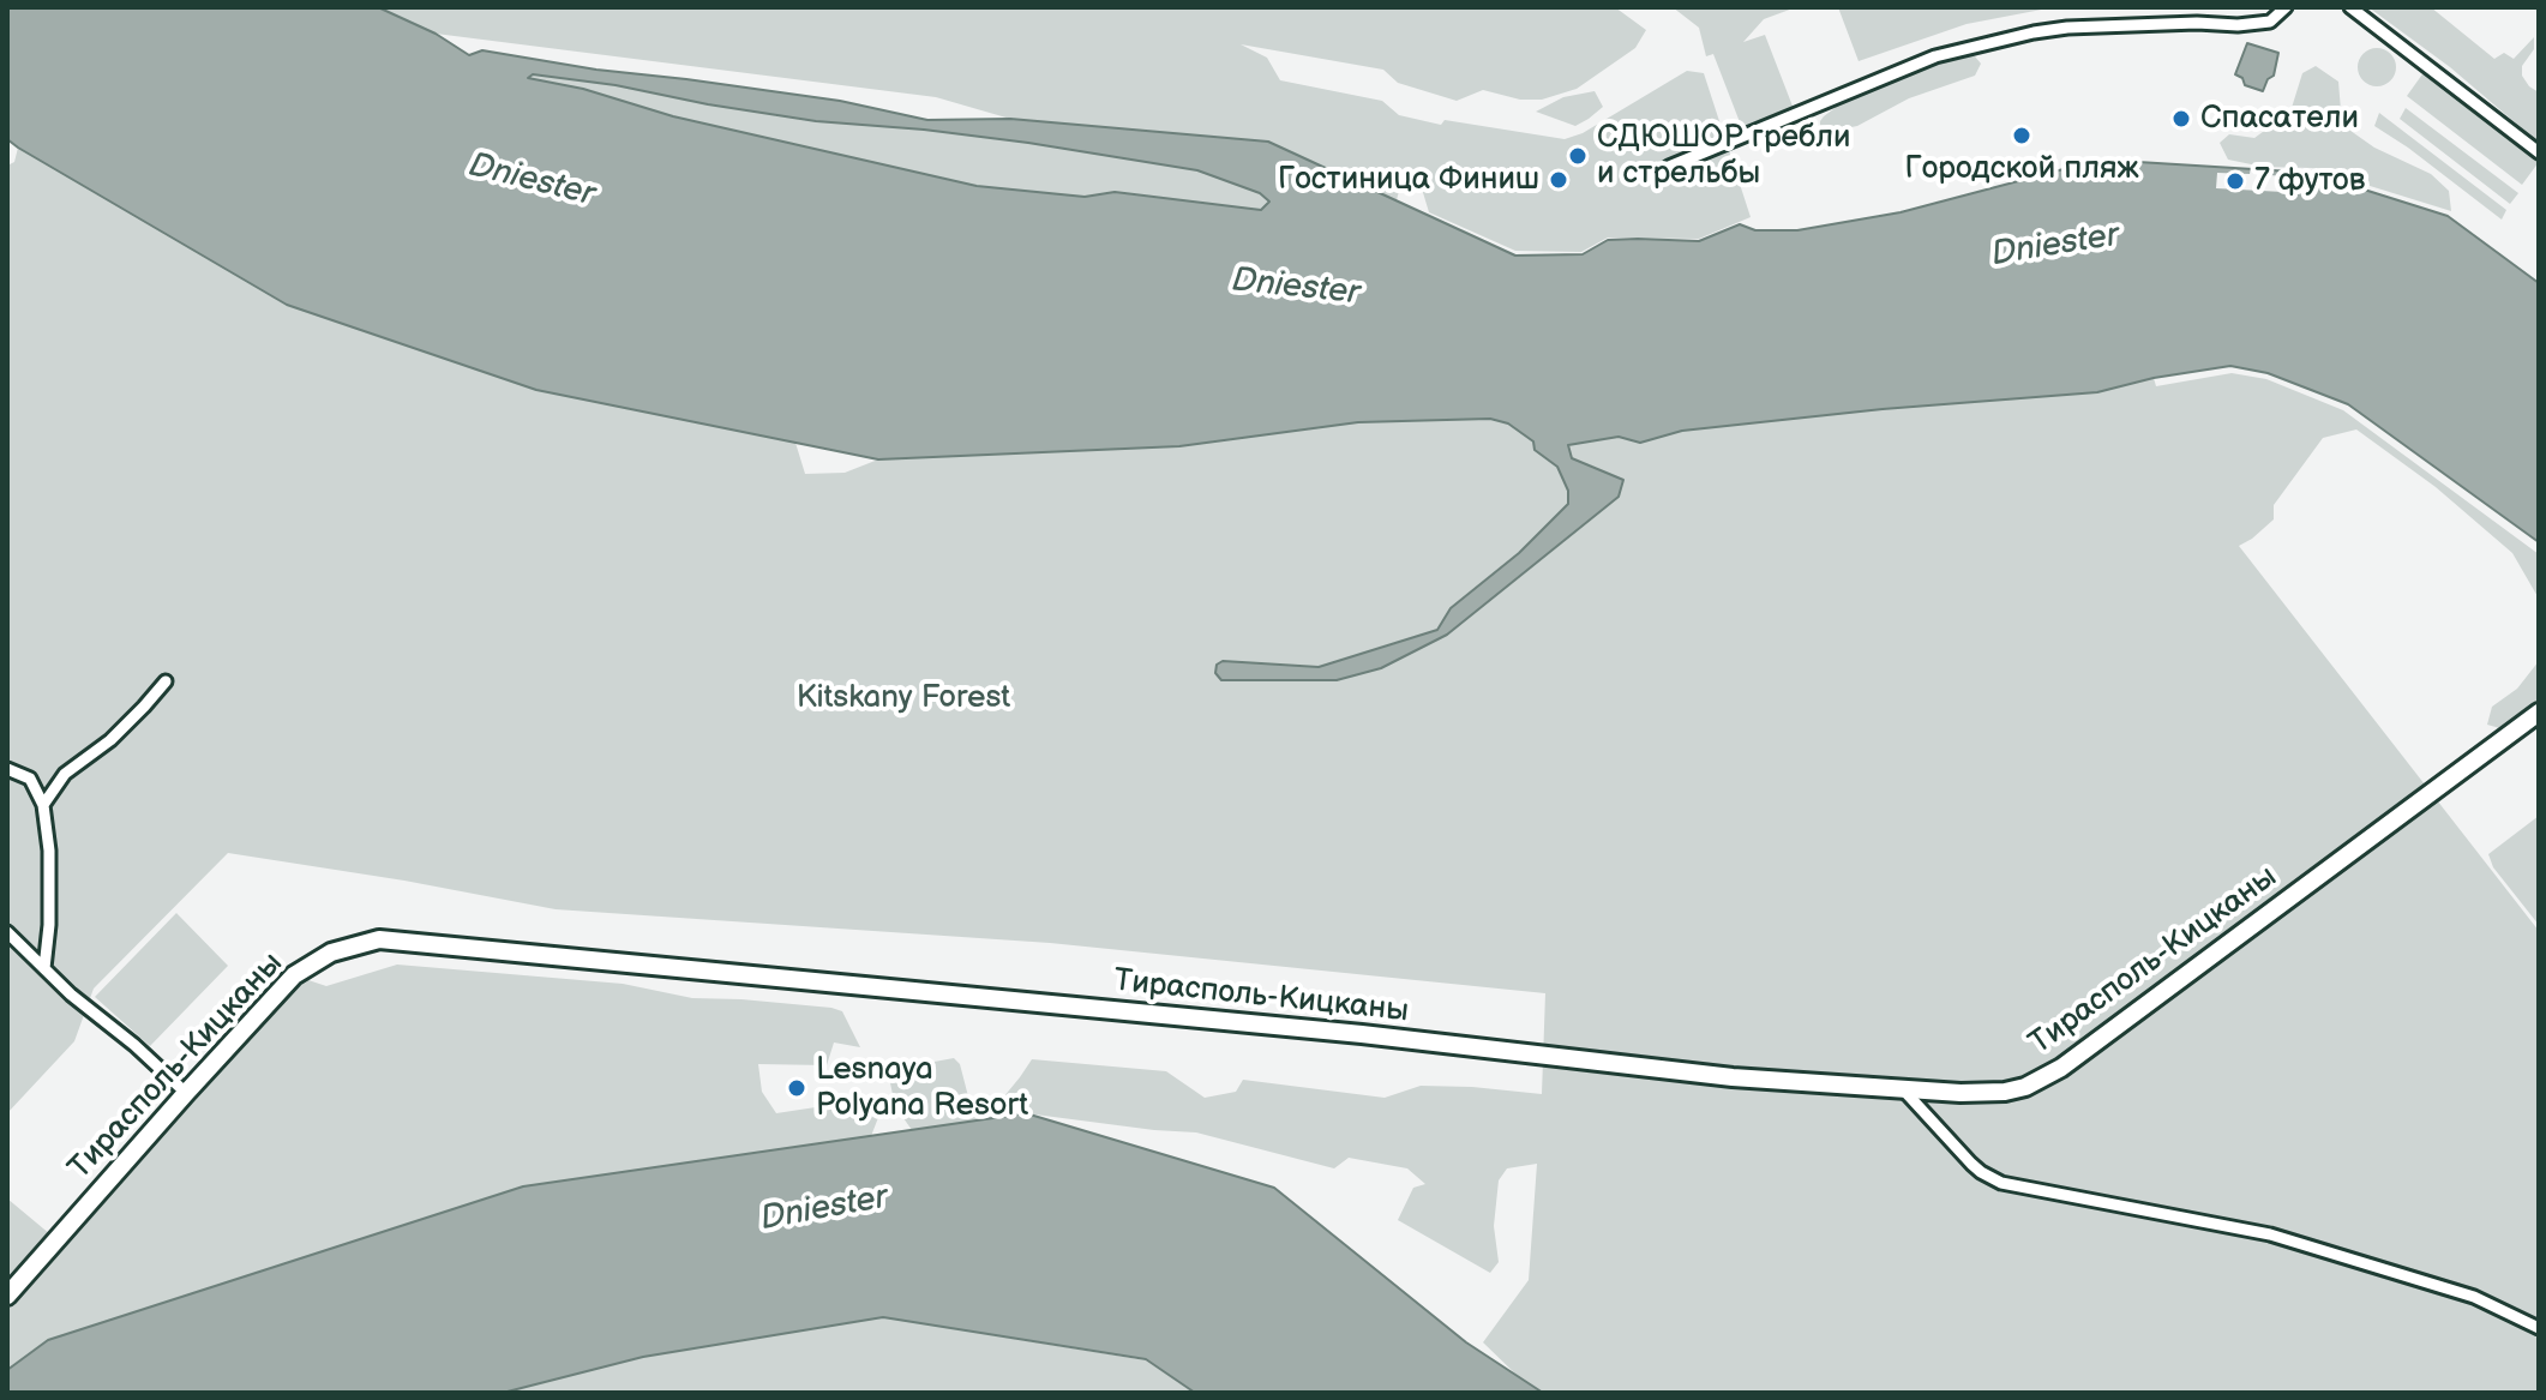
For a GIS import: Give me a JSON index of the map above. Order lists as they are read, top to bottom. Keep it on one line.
{"streets":{"street":["Тирасполь-Кицканы"]},"water":["Dniester"],"parks":["Kitskany Forest"],"places":["Спасатели","Городской пляж","СДЮШОР гребли и стрельбы","Гостиница Финиш","7 футов","Lesnaya Polyana Resort"]}
